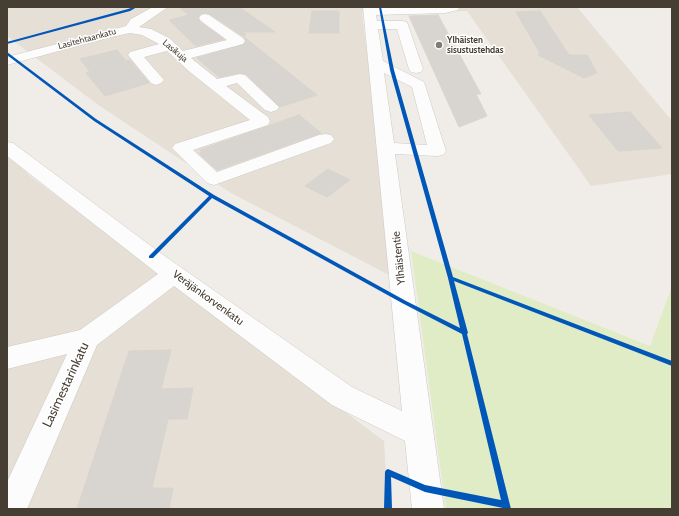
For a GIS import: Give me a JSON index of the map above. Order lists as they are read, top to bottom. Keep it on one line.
{"streets":{"street":["Lasitehtaankatu","Lasikuja","Ylhäistentie","Veräjänkorvenkatu","Lasimestarinkatu"]},"crossings":[["Lasitehtaankatu","Lasikuja"],["Ylhäistentie","Veräjänkorvenkatu"],["Veräjänkorvenkatu","Lasimestarinkatu"]],"places":["Ylhäisten sisustustehdas"]}
